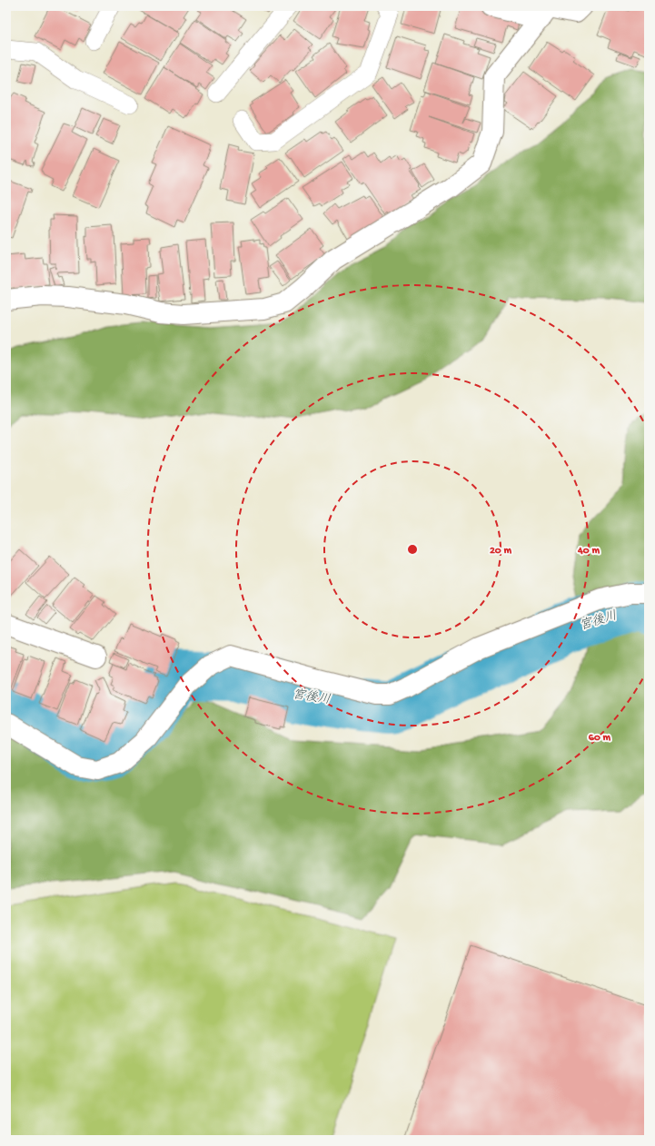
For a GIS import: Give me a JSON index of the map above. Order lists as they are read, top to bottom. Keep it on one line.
{"water":["宮後川"],"rings":["20 m","40 m","60 m"]}
